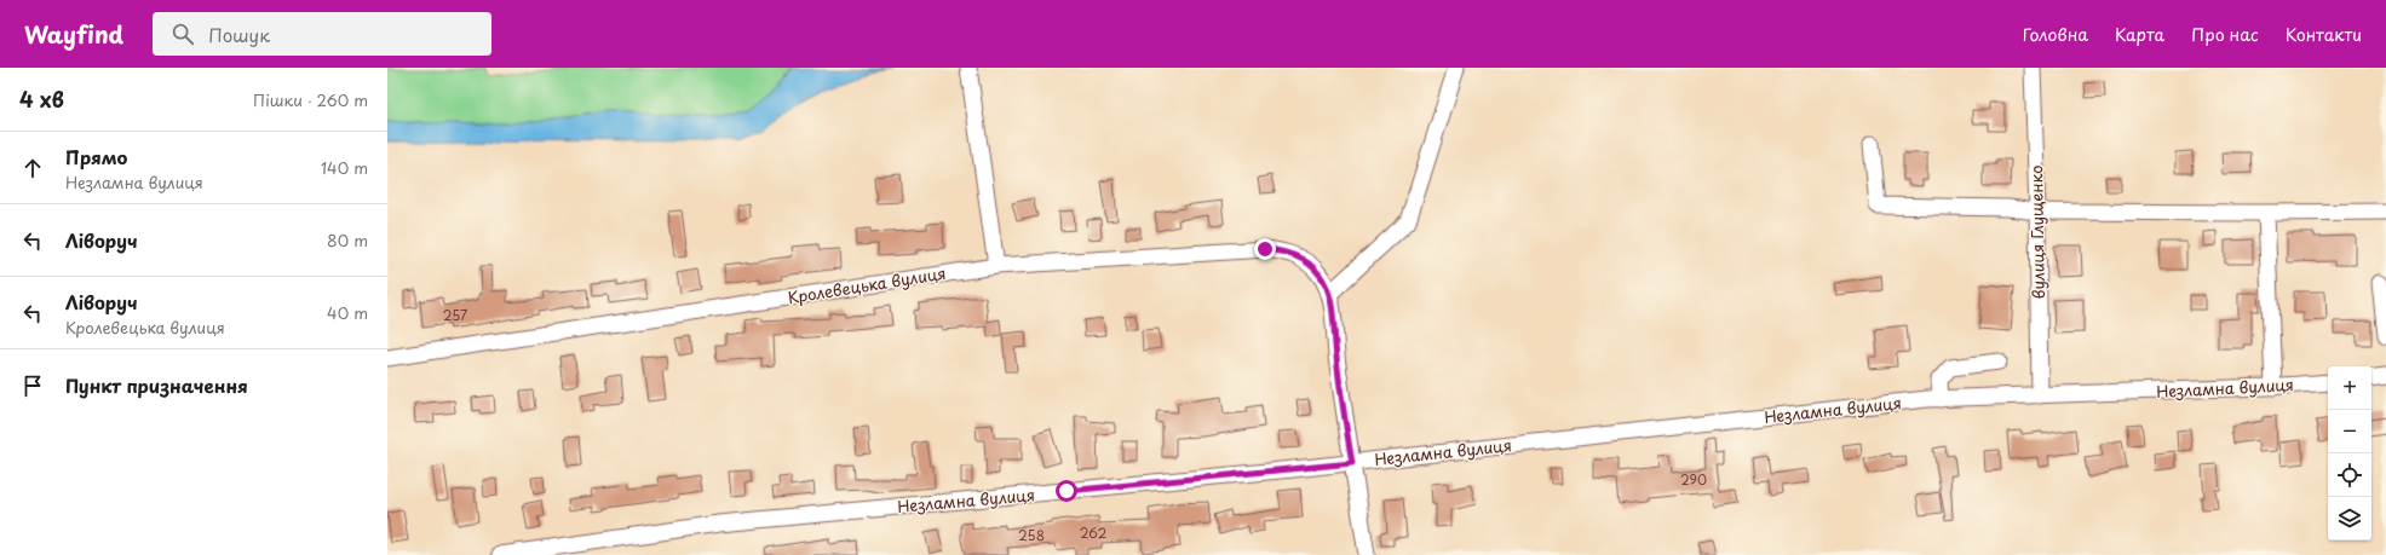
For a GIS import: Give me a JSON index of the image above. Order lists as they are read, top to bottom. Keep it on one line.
{"streets":{"street":["вулиця Глущенко","Кролевецька вулиця","Незламна вулиця"]},"crossings":[["вулиця Глущенко","Незламна вулиця"]],"house_numbers":["257","290","262","258"],"page":{"header":"Wayfind","search":"Пошук","nav":["Головна","Карта","Про нас","Контакти"],"heading":["4 хв","Пішки · 260 m"],"list":[["Прямо","Незламна вулиця","140 m"],["Ліворуч","80 m"],["Ліворуч","Кролевецька вулиця","40 m"],"Пункт призначення"],"map_buttons":["+","−"]}}
